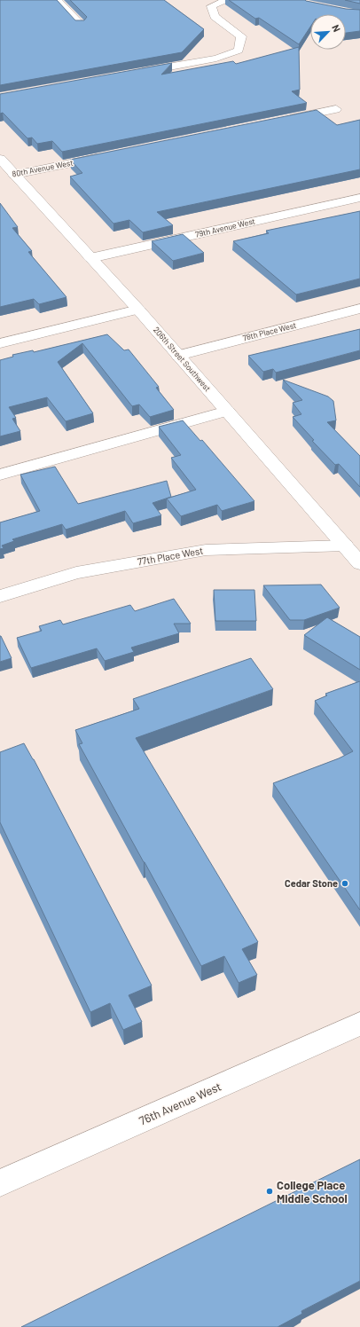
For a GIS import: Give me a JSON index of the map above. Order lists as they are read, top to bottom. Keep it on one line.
{"streets":{"street":["80th Avenue West","79th Avenue West","78th Place West","206th Street Southwest","77th Place West","76th Avenue West"]},"crossings":[["80th Avenue West","206th Street Southwest"],["79th Avenue West","206th Street Southwest"],["78th Place West","206th Street Southwest"],["206th Street Southwest","77th Place West"]],"places":["Cedar Stone","College Place Middle School"],"north":"top right"}
